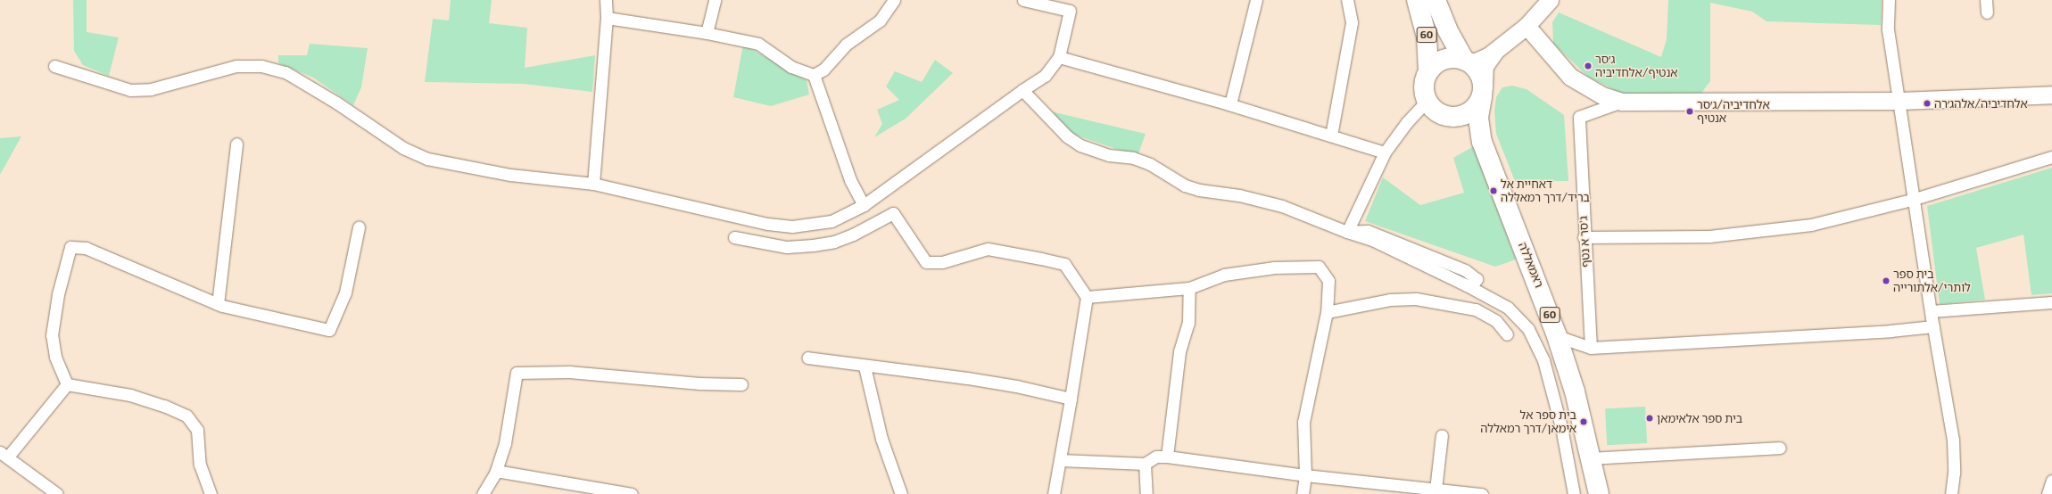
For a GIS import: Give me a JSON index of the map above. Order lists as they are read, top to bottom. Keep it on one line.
{"streets":{"highway":["60","ראמאללה"],"street":["ג'סר א נטף"]},"crossings":[["60","ראמאללה"]],"places":["ג׳סר אנטיף/אלחדיביה","אלחדיביה/אלהג׳רה","אלחדיביה/ג׳סר אנטיף","דאחיית אל בריד/דרך רמאללה","בית ספר לותרי/אלתורייה","בית ספר אלאימאן","בית ספר אל אימאן/דרך רמאללה"]}
